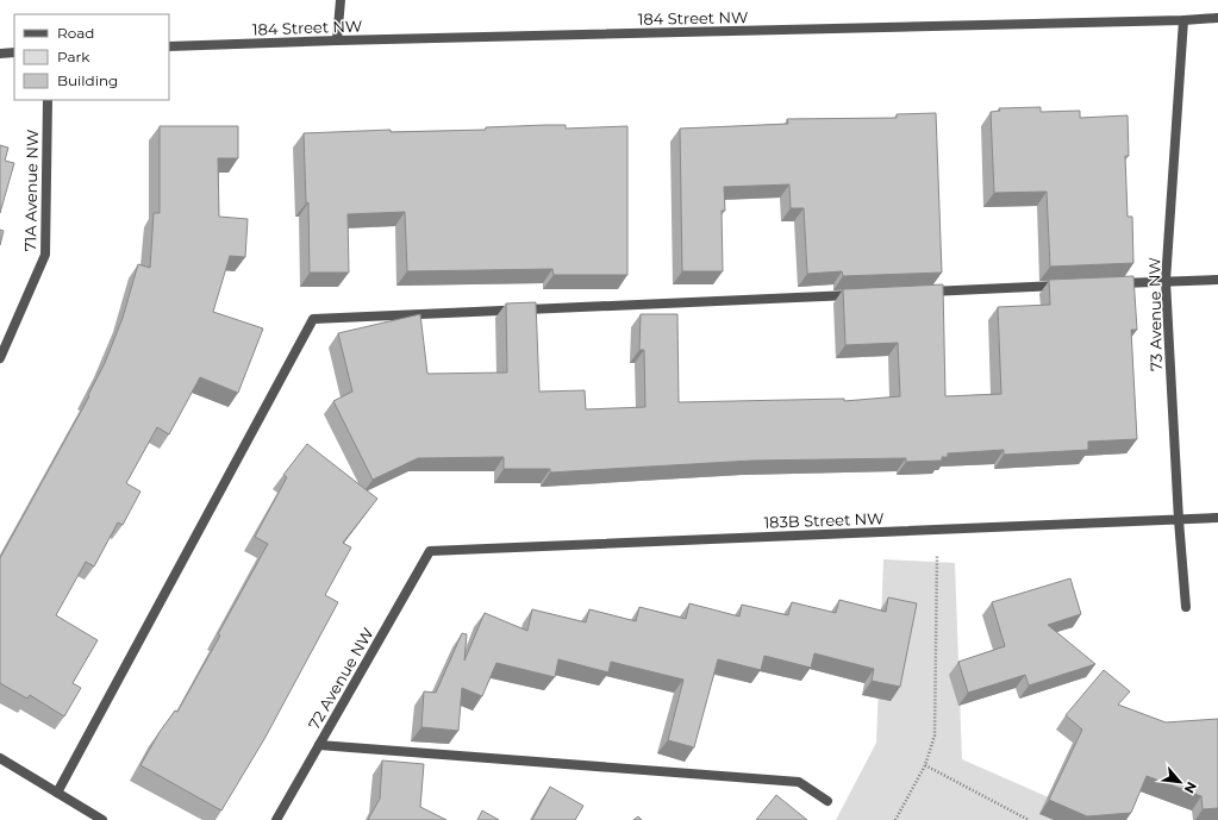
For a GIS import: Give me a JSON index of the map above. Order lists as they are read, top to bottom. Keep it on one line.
{"streets":{"street":["184 Street NW","71A Avenue NW","73 Avenue NW","183B Street NW","72 Avenue NW"]},"crossings":[["184 Street NW","73 Avenue NW"],["73 Avenue NW","183B Street NW"],["183B Street NW","72 Avenue NW"]],"legend":["Road","Park","Building"],"north":"bottom right"}
